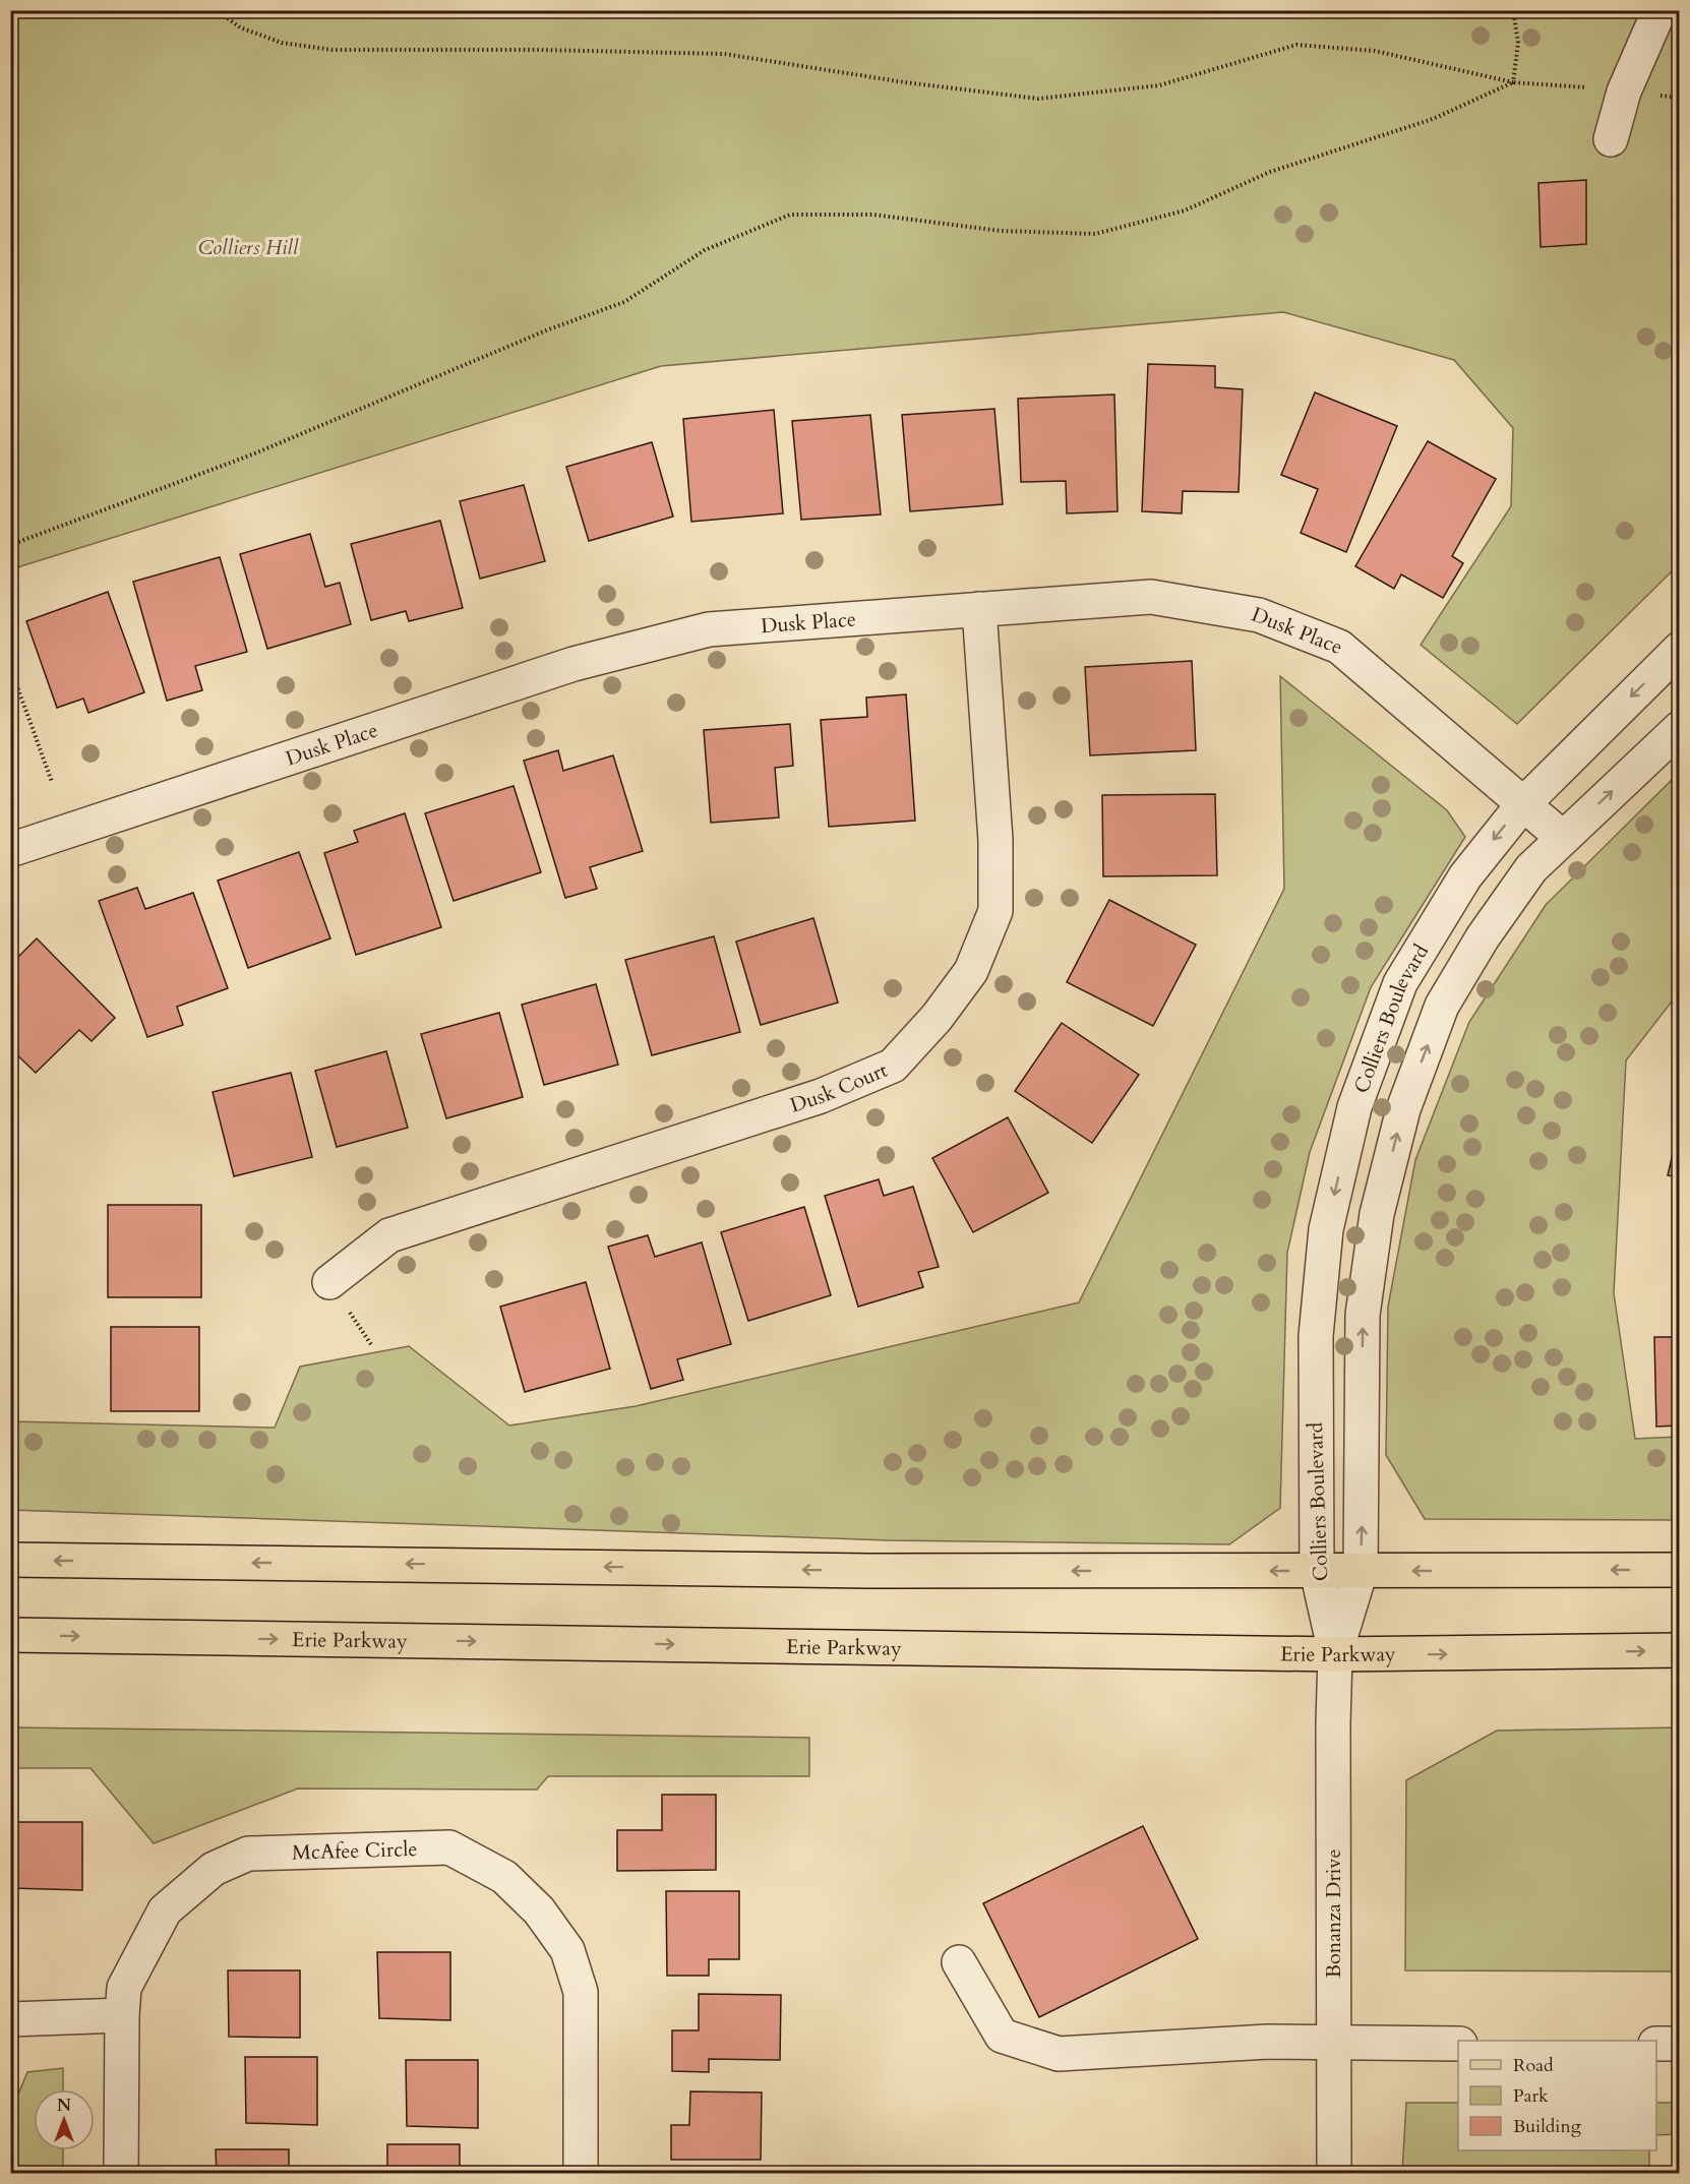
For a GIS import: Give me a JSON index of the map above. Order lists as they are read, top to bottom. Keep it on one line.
{"streets":{"main road":["Erie Parkway"],"street":["Dusk Place","Colliers Boulevard","Dusk Court","McAfee Circle","Bonanza Drive"]},"crossings":[["Dusk Place","Colliers Boulevard"],["Dusk Place","Dusk Court"],["Colliers Boulevard","Erie Parkway"],["Colliers Boulevard","Bonanza Drive"],["Erie Parkway","Bonanza Drive"]],"parks":["Colliers Hill"],"legend":["Road","Park","Building"],"north":"top"}
